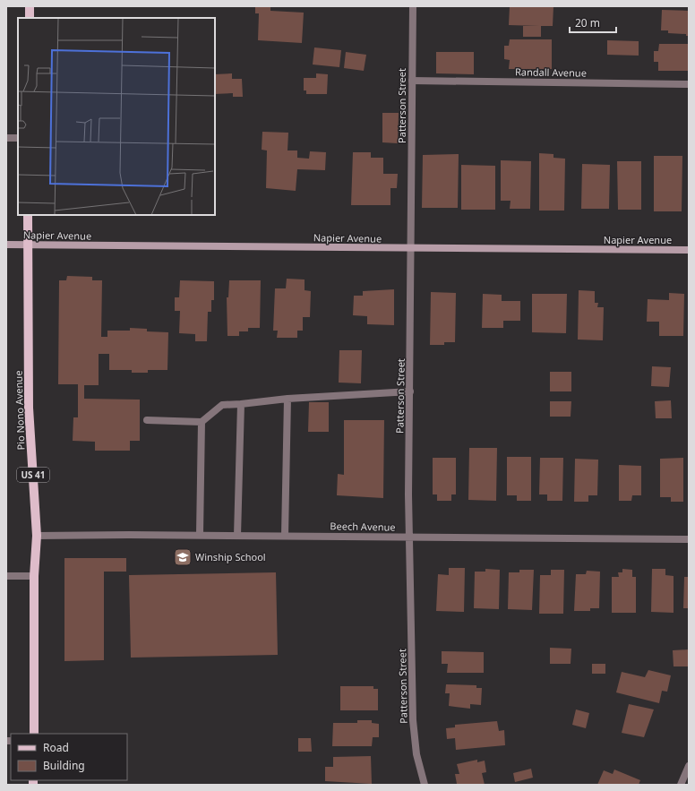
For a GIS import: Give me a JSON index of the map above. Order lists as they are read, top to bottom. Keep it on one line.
{"streets":{"main road":["Pio Nono Avenue","US 41"],"street":["Randall Avenue","Patterson Street","Napier Avenue","Beech Avenue"]},"crossings":[["Randall Avenue","Patterson Street"],["Patterson Street","Napier Avenue"],["Patterson Street","Beech Avenue"],["Napier Avenue","Pio Nono Avenue"],["Pio Nono Avenue","Beech Avenue"]],"places":{"school or university":["Winship School"]},"legend":["Road","Building"],"scale_bar":"20 m"}
